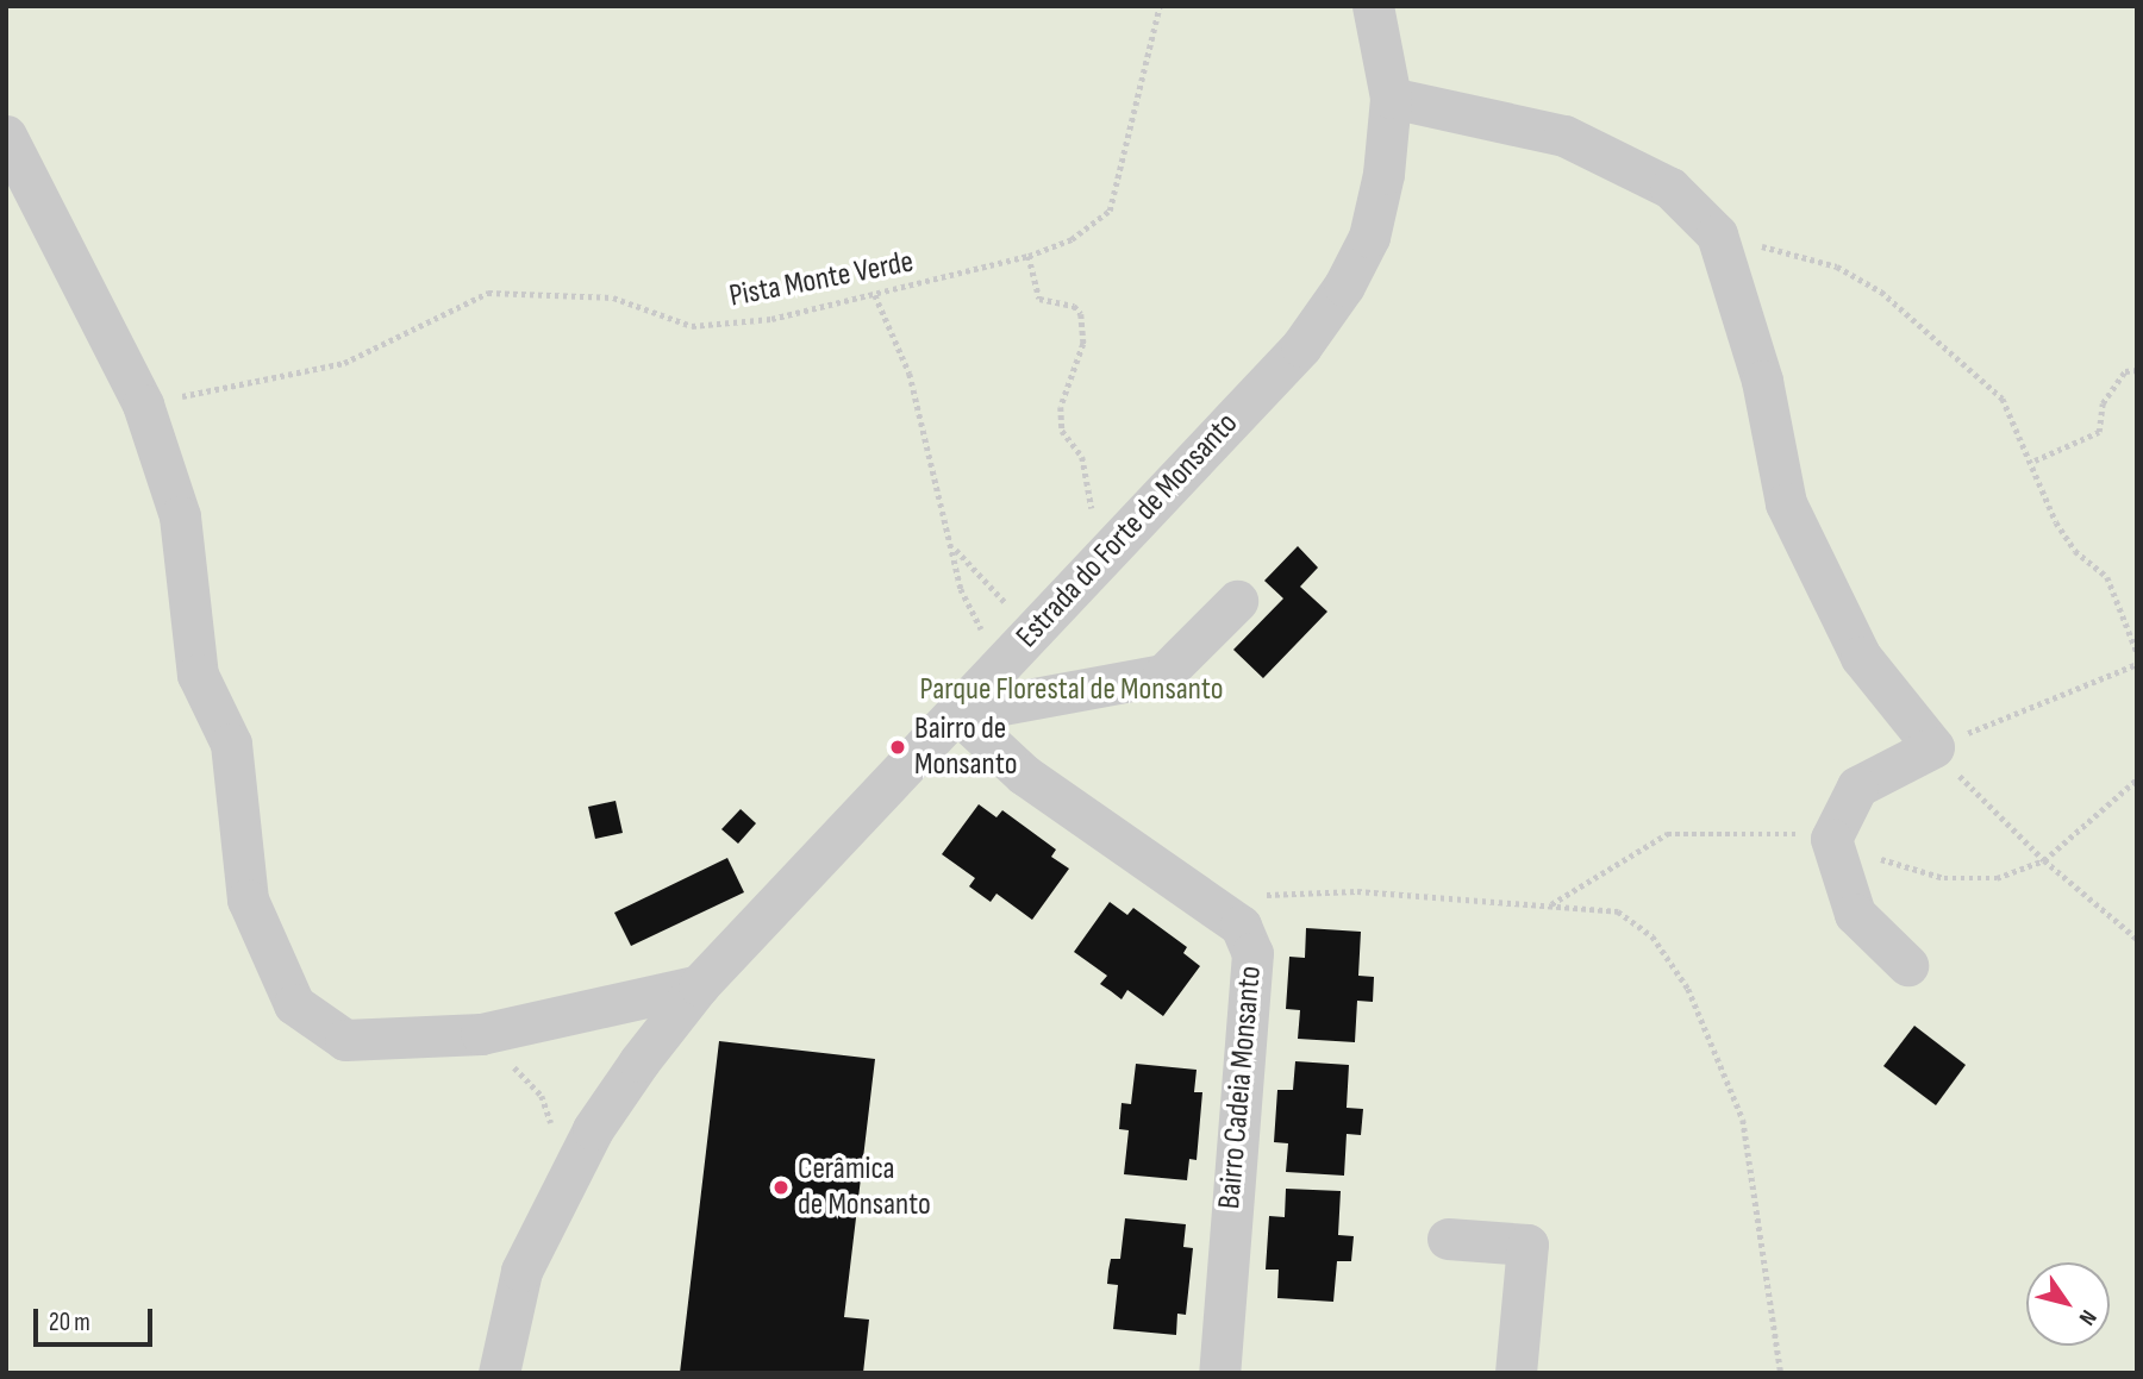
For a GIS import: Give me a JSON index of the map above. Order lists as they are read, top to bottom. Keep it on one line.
{"streets":{"street":["Estrada do Forte de Monsanto","Bairro Cadeia Monsanto"],"path":["Pista Monte Verde"]},"crossings":[["Estrada do Forte de Monsanto","Bairro Cadeia Monsanto"]],"parks":["Parque Florestal de Monsanto"],"places":["Bairro de Monsanto","Cerâmica de Monsanto"],"scale_bar":"20 m","north":"bottom right"}
